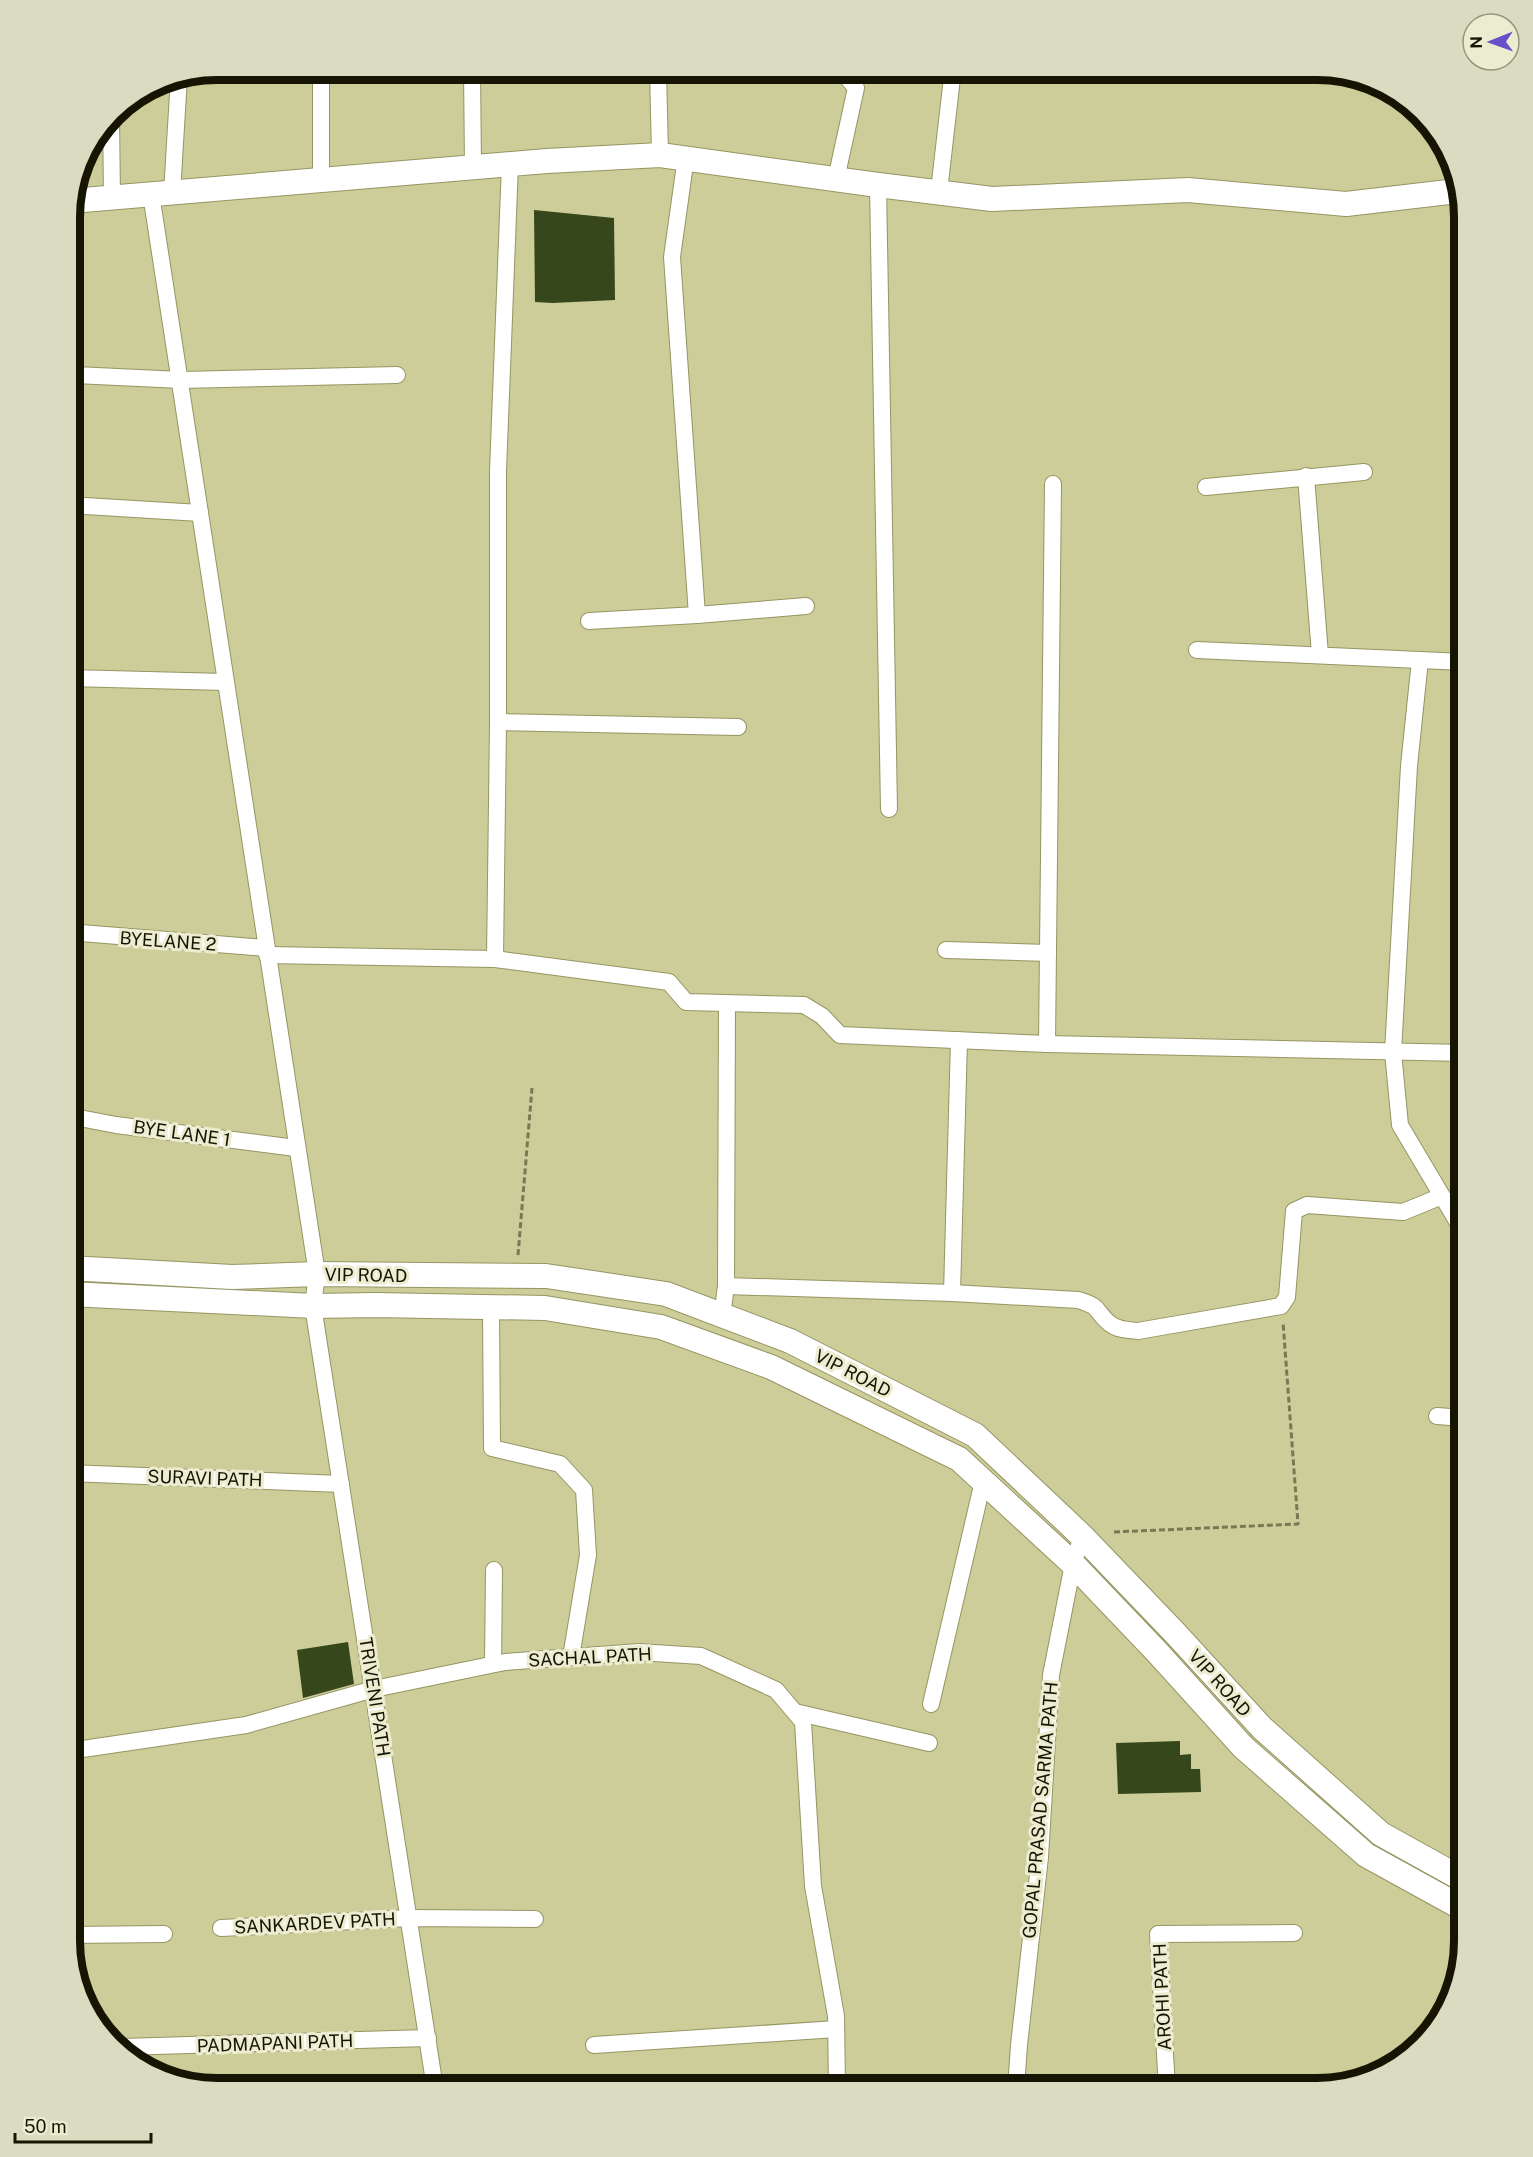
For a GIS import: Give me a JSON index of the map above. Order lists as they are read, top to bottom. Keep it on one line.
{"streets":{"main road":["VIP ROAD"],"street":["BYELANE 2","BYE LANE 1","SURAVI PATH","SACHAL PATH","TRIVENI PATH","GOPAL PRASAD SARMA PATH","SANKARDEV PATH","AROHI PATH","PADMAPANI PATH"]},"crossings":[["BYELANE 2","TRIVENI PATH"],["BYE LANE 1","TRIVENI PATH"],["VIP ROAD","TRIVENI PATH"],["VIP ROAD","GOPAL PRASAD SARMA PATH"],["SURAVI PATH","TRIVENI PATH"],["SACHAL PATH","TRIVENI PATH"],["TRIVENI PATH","SANKARDEV PATH"],["TRIVENI PATH","PADMAPANI PATH"]],"scale_bar":"50 m","north":"left"}
